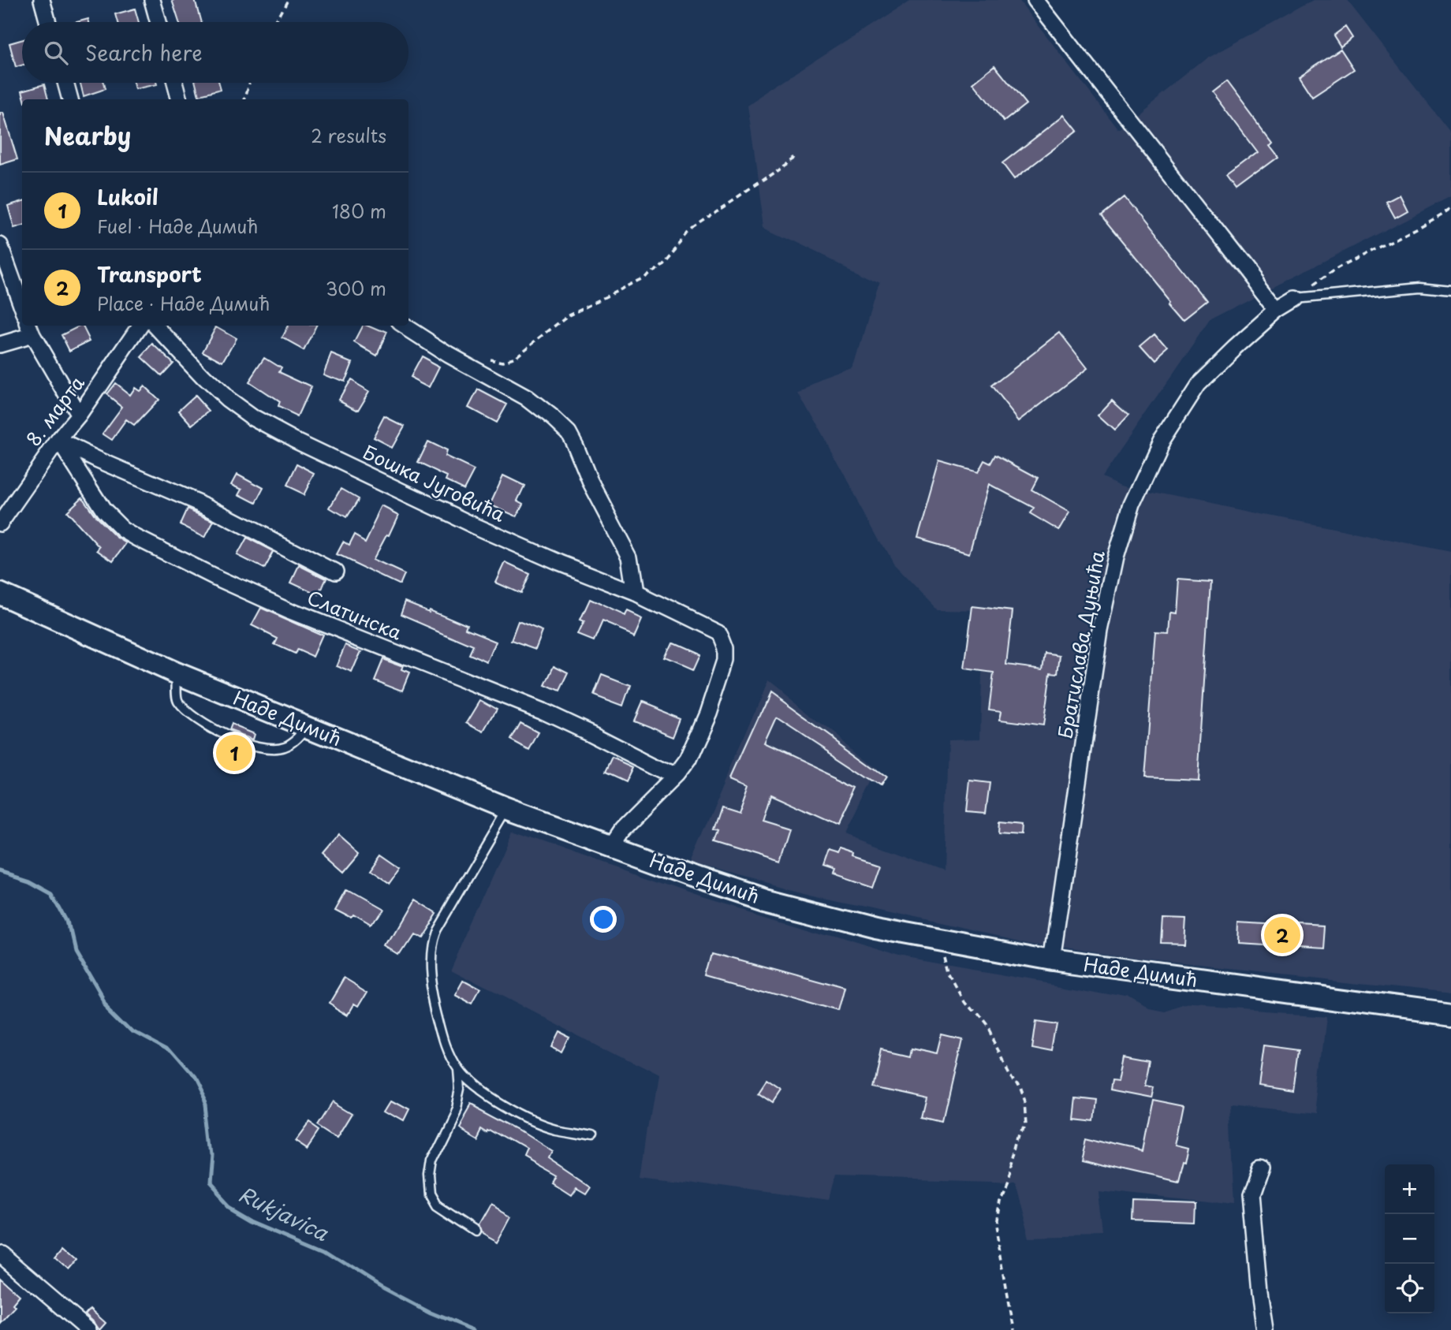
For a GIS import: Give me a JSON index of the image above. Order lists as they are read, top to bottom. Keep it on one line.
{"streets":{"main road":["Наде Димић"],"street":["8. марта","Бошка Југовића","Слатинска","Братислава Дуњића"]},"crossings":[["8. марта","Слатинска"],["Бошка Југовића","Слатинска"],["Братислава Дуњића","Наде Димић"]],"water":["Rukjavica"],"page":{"search":"Search here","heading":["Nearby","2 results"],"list":[{"mark":"1","name":"Lukoil","note":"Fuel · Наде Димић","value":"180 m"},{"mark":"2","name":"Transport","note":"Place · Наде Димић","value":"300 m"}],"pins":["1","2"],"map_buttons":["+","−"]}}
